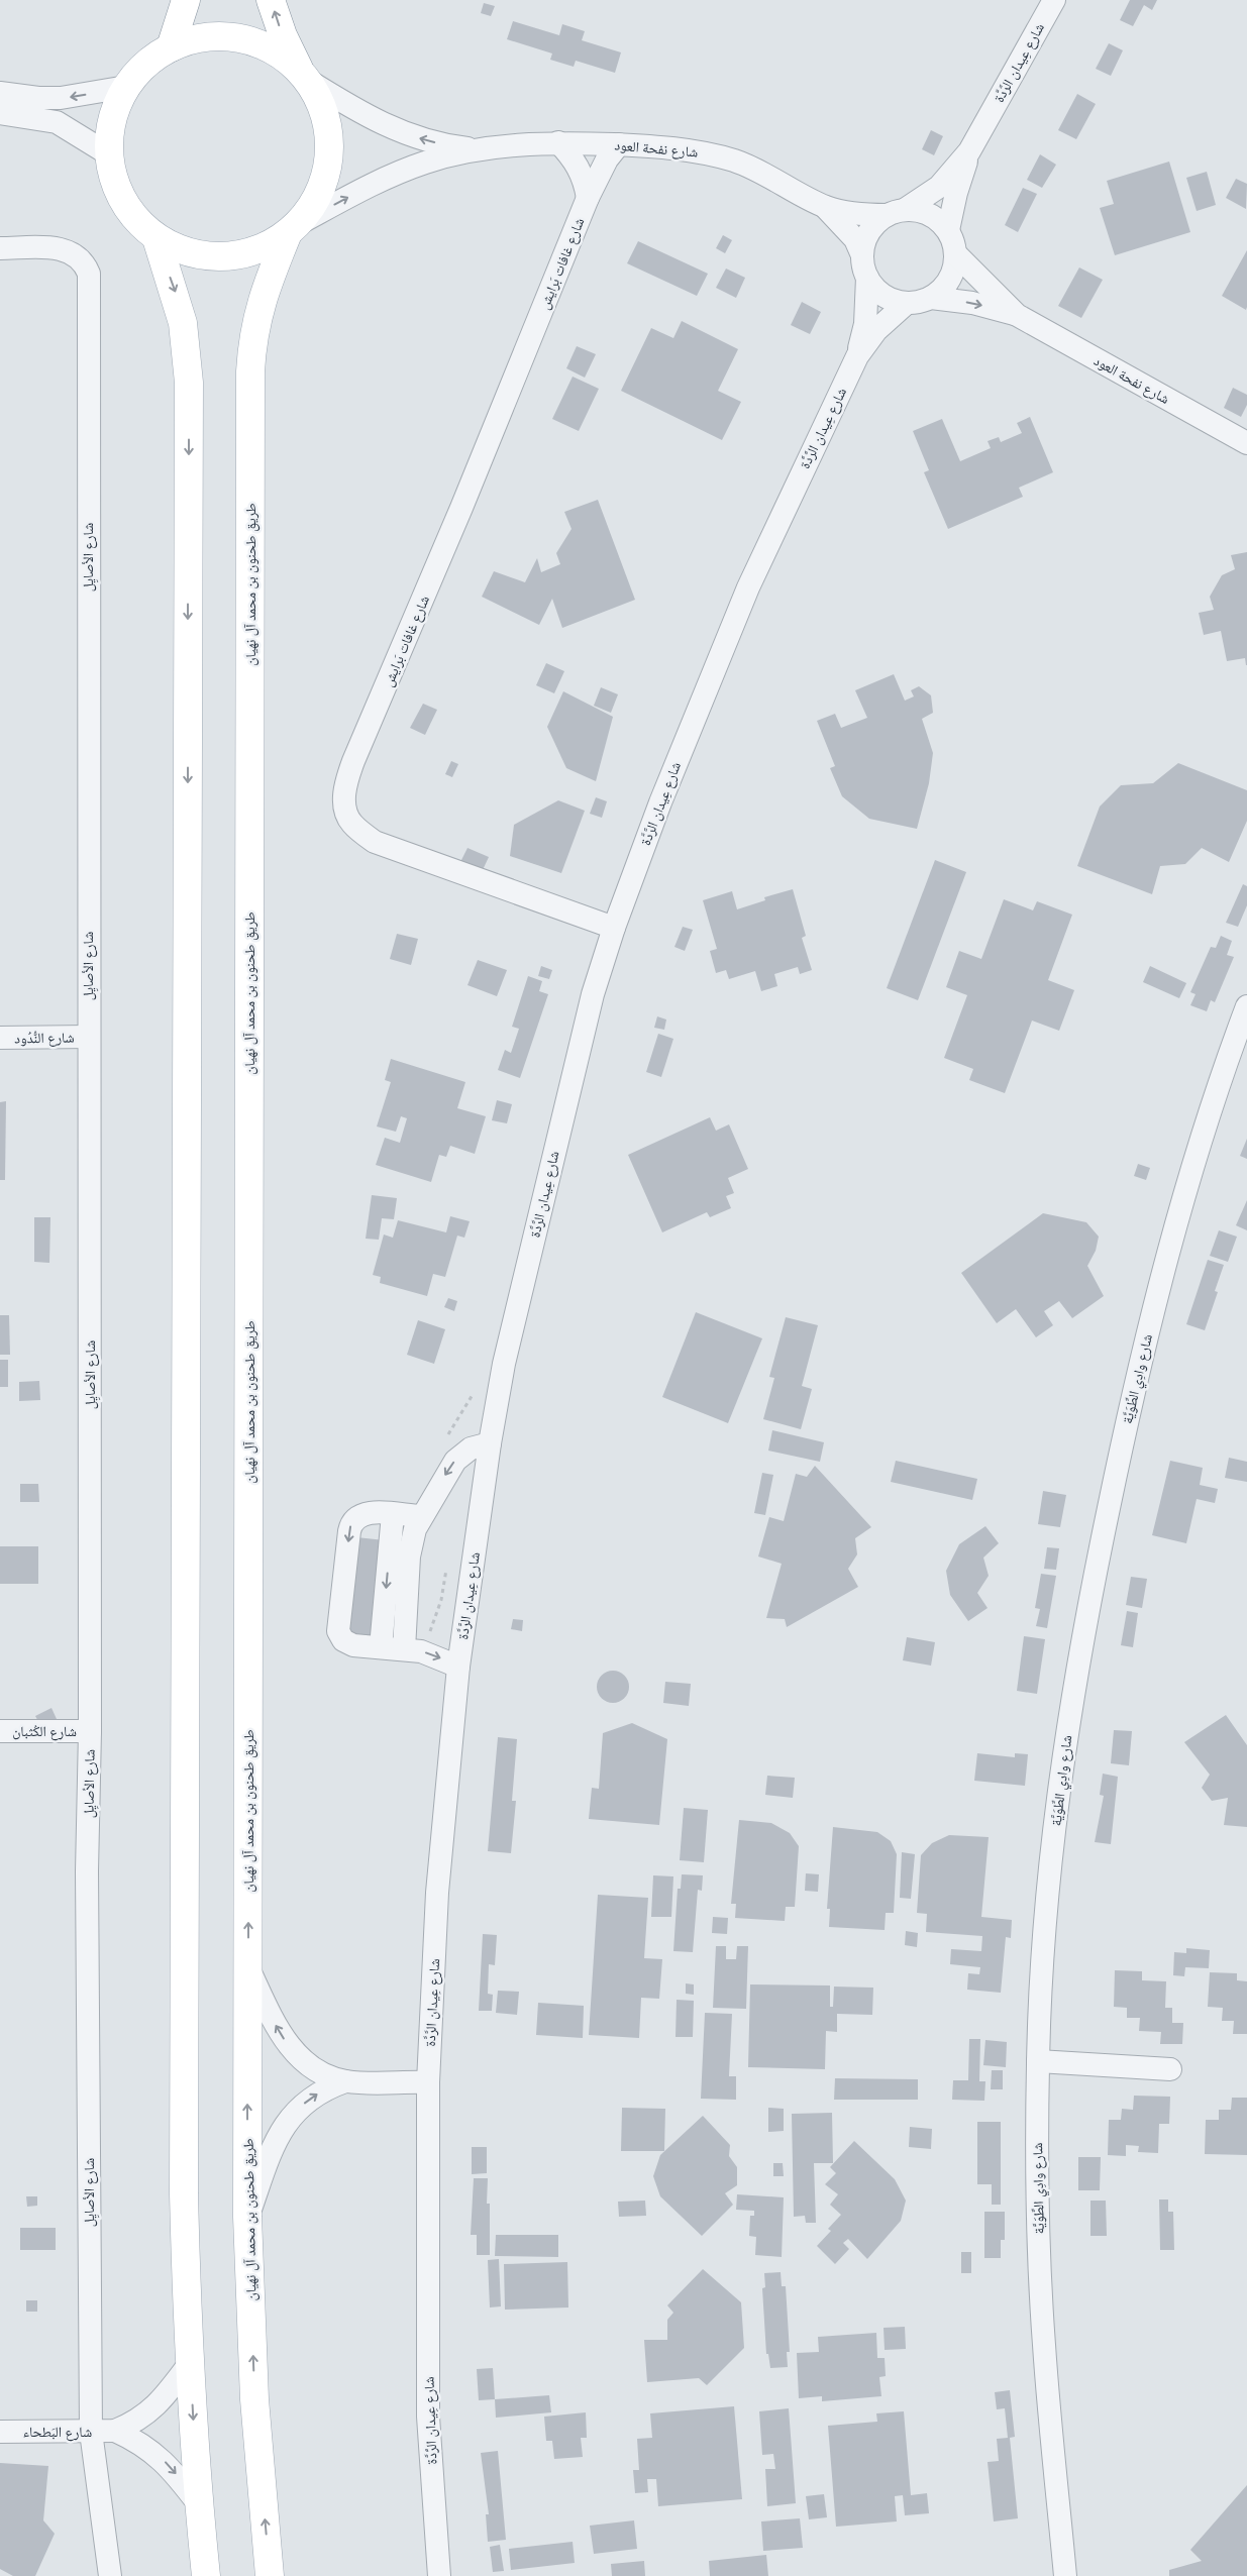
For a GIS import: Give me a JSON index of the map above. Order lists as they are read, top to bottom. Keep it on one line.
{"streets":{"main road":["طريق طحنون بن محمد آل نهيان"],"street":["شارع عِيدان الرَّدَّة","شارع نفحة العود","شارع غافات بَرايش","شارع الأصايِل","شارع النُّدُود","شارع وادِي الطِّوَيَّة","شارع الكُثبان","شارع البَطحاء"]},"crossings":[["شارع عِيدان الرَّدَّة","شارع نفحة العود"],["شارع عِيدان الرَّدَّة","شارع غافات بَرايش"],["شارع نفحة العود","شارع غافات بَرايش"],["شارع نفحة العود","طريق طحنون بن محمد آل نهيان"],["شارع الأصايِل","شارع النُّدُود"],["شارع الأصايِل","شارع الكُثبان"],["شارع الأصايِل","شارع البَطحاء"]]}
